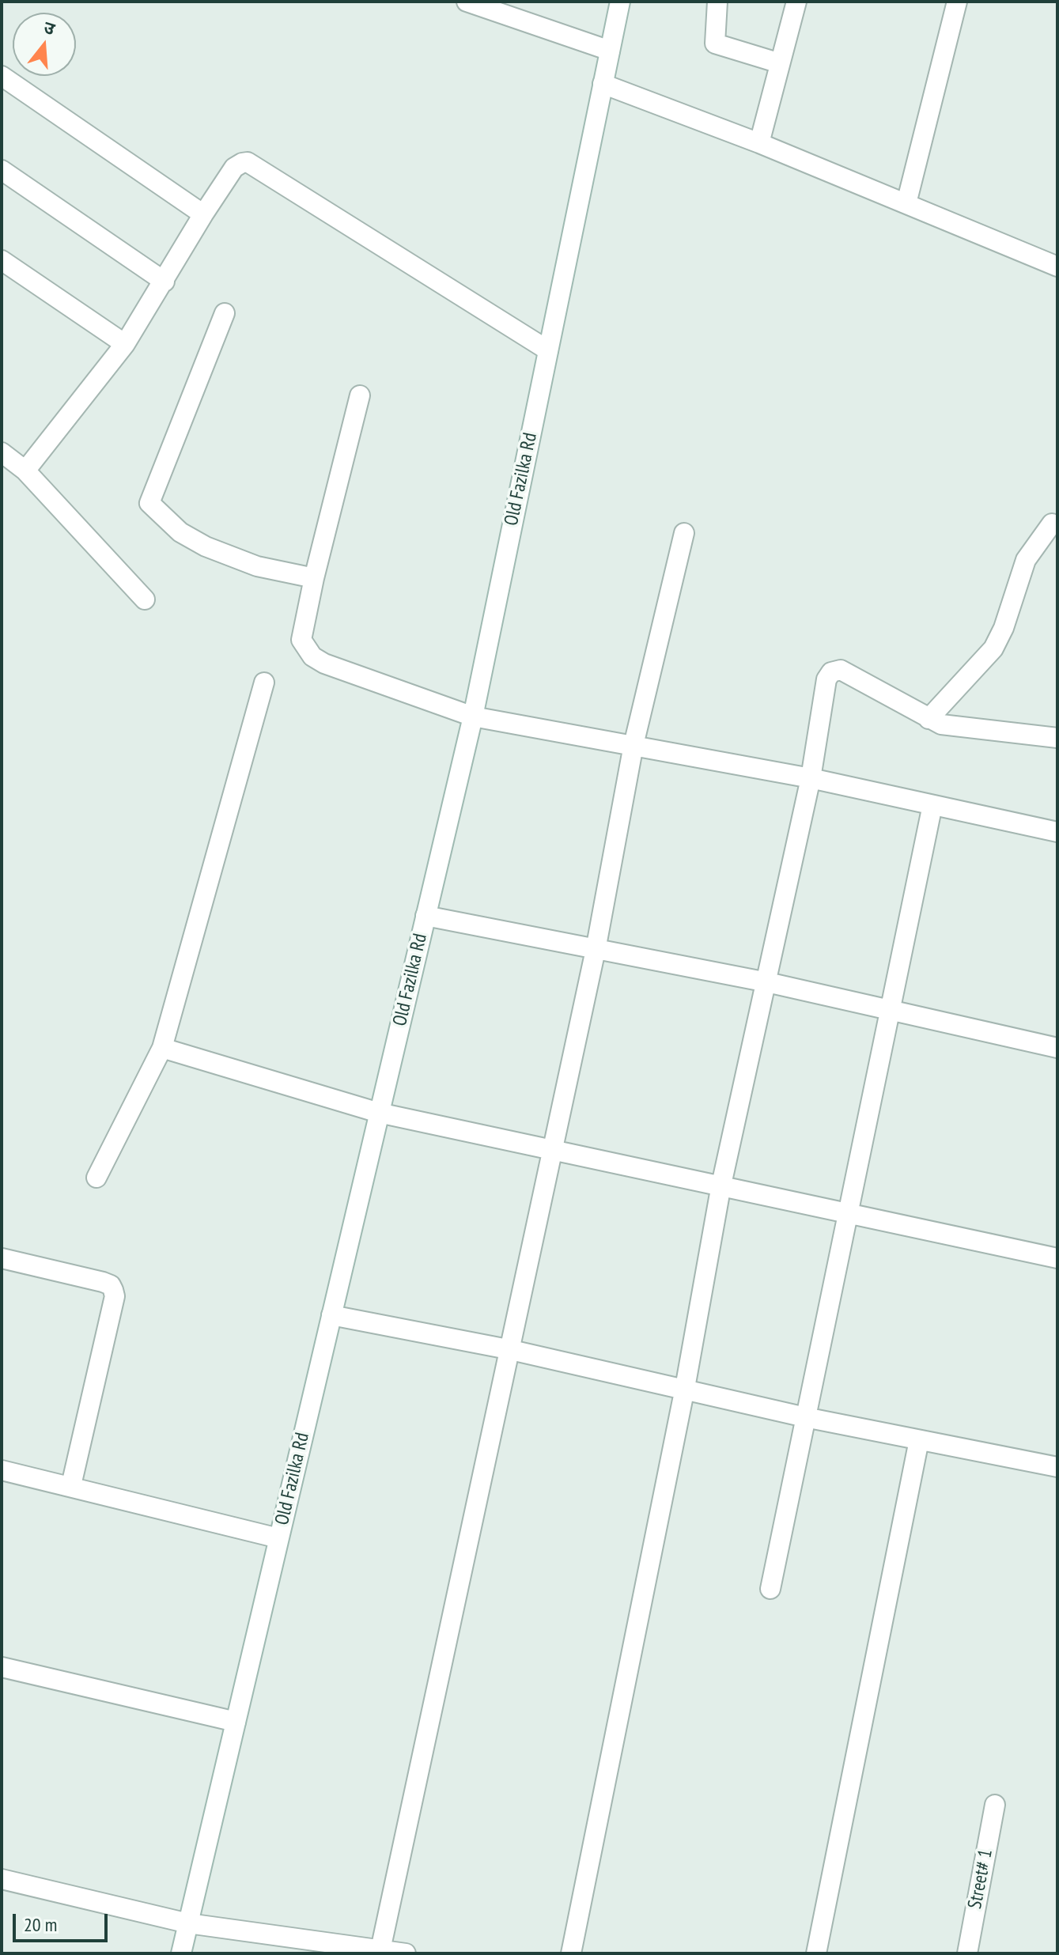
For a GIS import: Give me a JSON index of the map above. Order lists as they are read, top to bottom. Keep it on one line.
{"streets":{"street":["Old Fazilka Rd","Street# 1"]},"scale_bar":"20 m","north":"top"}
